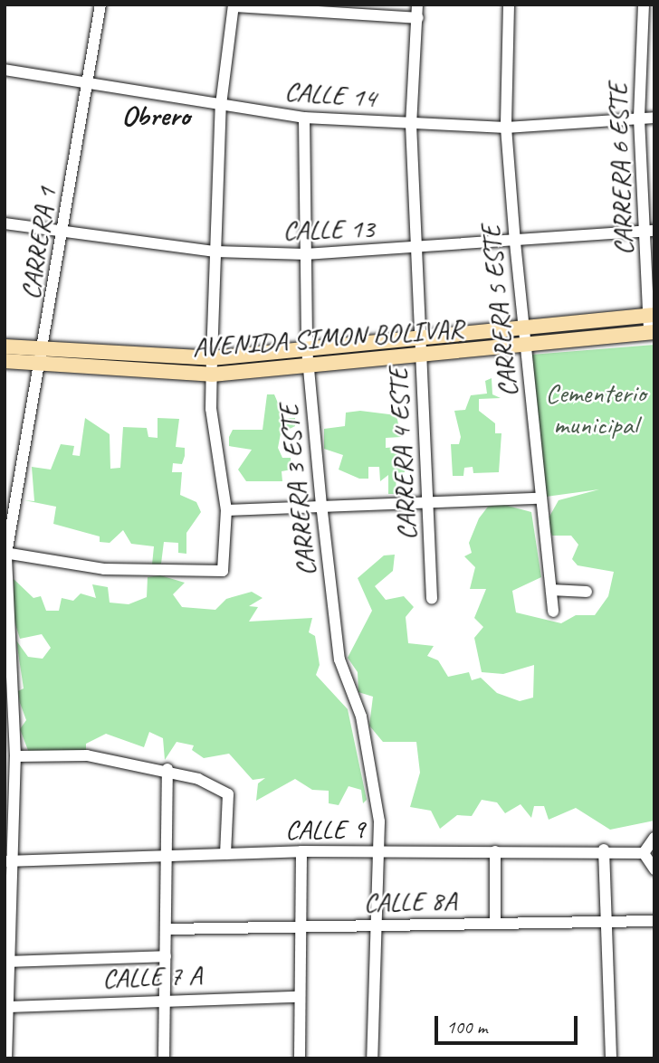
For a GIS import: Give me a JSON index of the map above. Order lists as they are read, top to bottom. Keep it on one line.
{"streets":{"main road":["AVENIDA SIMON BOLIVAR"],"street":["CALLE 14","CARRERA 6 ESTE","CALLE 13","CARRERA 1","CARRERA 5 ESTE","CARRERA 4 ESTE","CARRERA 3 ESTE","CALLE 9","CALLE 8A","CALLE 7 A"]},"crossings":[["CALLE 14","CARRERA 6 ESTE"],["CALLE 14","CARRERA 1"],["CALLE 14","CARRERA 5 ESTE"],["CALLE 14","CARRERA 4 ESTE"],["CALLE 14","CARRERA 3 ESTE"],["CARRERA 6 ESTE","CALLE 13"],["CARRERA 6 ESTE","AVENIDA SIMON BOLIVAR"],["CALLE 13","CARRERA 1"],["CALLE 13","CARRERA 5 ESTE"],["CALLE 13","CARRERA 4 ESTE"],["CALLE 13","CARRERA 3 ESTE"],["CARRERA 1","AVENIDA SIMON BOLIVAR"],["CARRERA 1","CALLE 9"],["CARRERA 1","CALLE 7 A"],["CARRERA 5 ESTE","AVENIDA SIMON BOLIVAR"],["AVENIDA SIMON BOLIVAR","CARRERA 4 ESTE"],["AVENIDA SIMON BOLIVAR","CARRERA 3 ESTE"],["CARRERA 3 ESTE","CALLE 9"]],"districts":["Obrero"],"parks":["Cementerio municipal"],"scale_bar":"100 m"}
